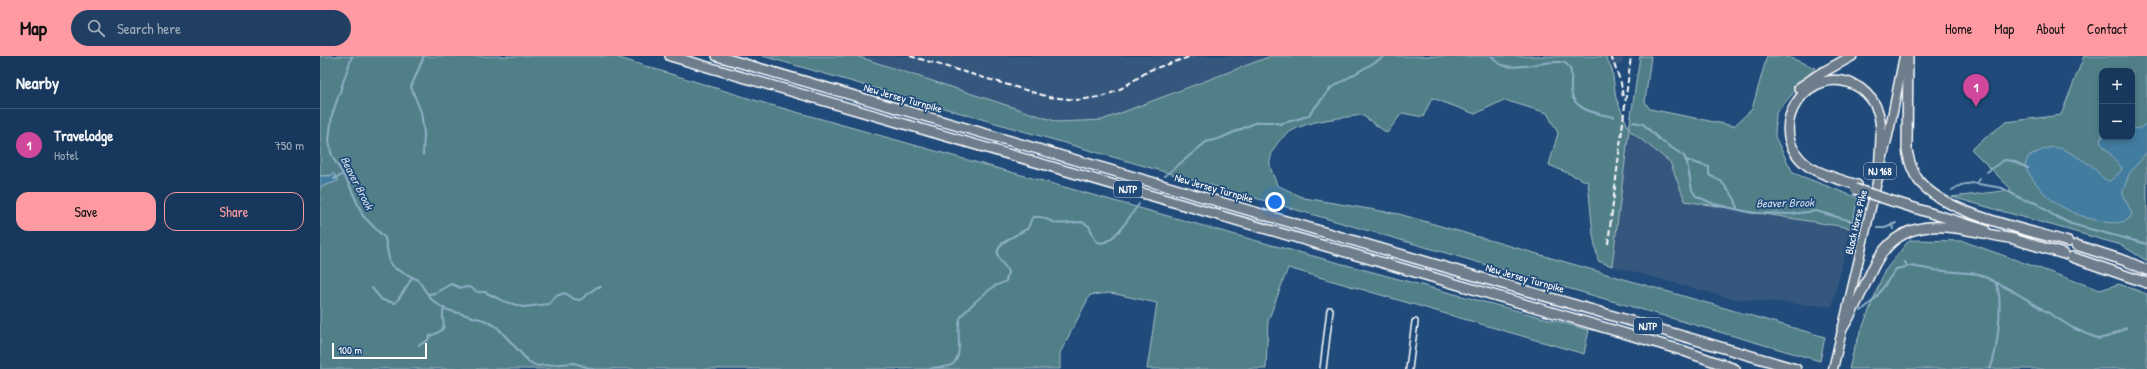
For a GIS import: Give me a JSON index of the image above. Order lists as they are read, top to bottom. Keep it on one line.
{"streets":{"highway":["New Jersey Turnpike","NJTP"],"main road":["NJ 168","Black Horse Pike"]},"water":["Beaver Brook"],"scale_bar":"100 m","page":{"header":"Map","search":"Search here","nav":["Home","Map","About","Contact"],"heading":"Nearby","map_buttons":["+","−"],"pins":"1","list":[{"mark":"1","name":"Travelodge","note":"Hotel","value":"750 m"}],"buttons":["Save","Share"],"scale":"100 m"}}
